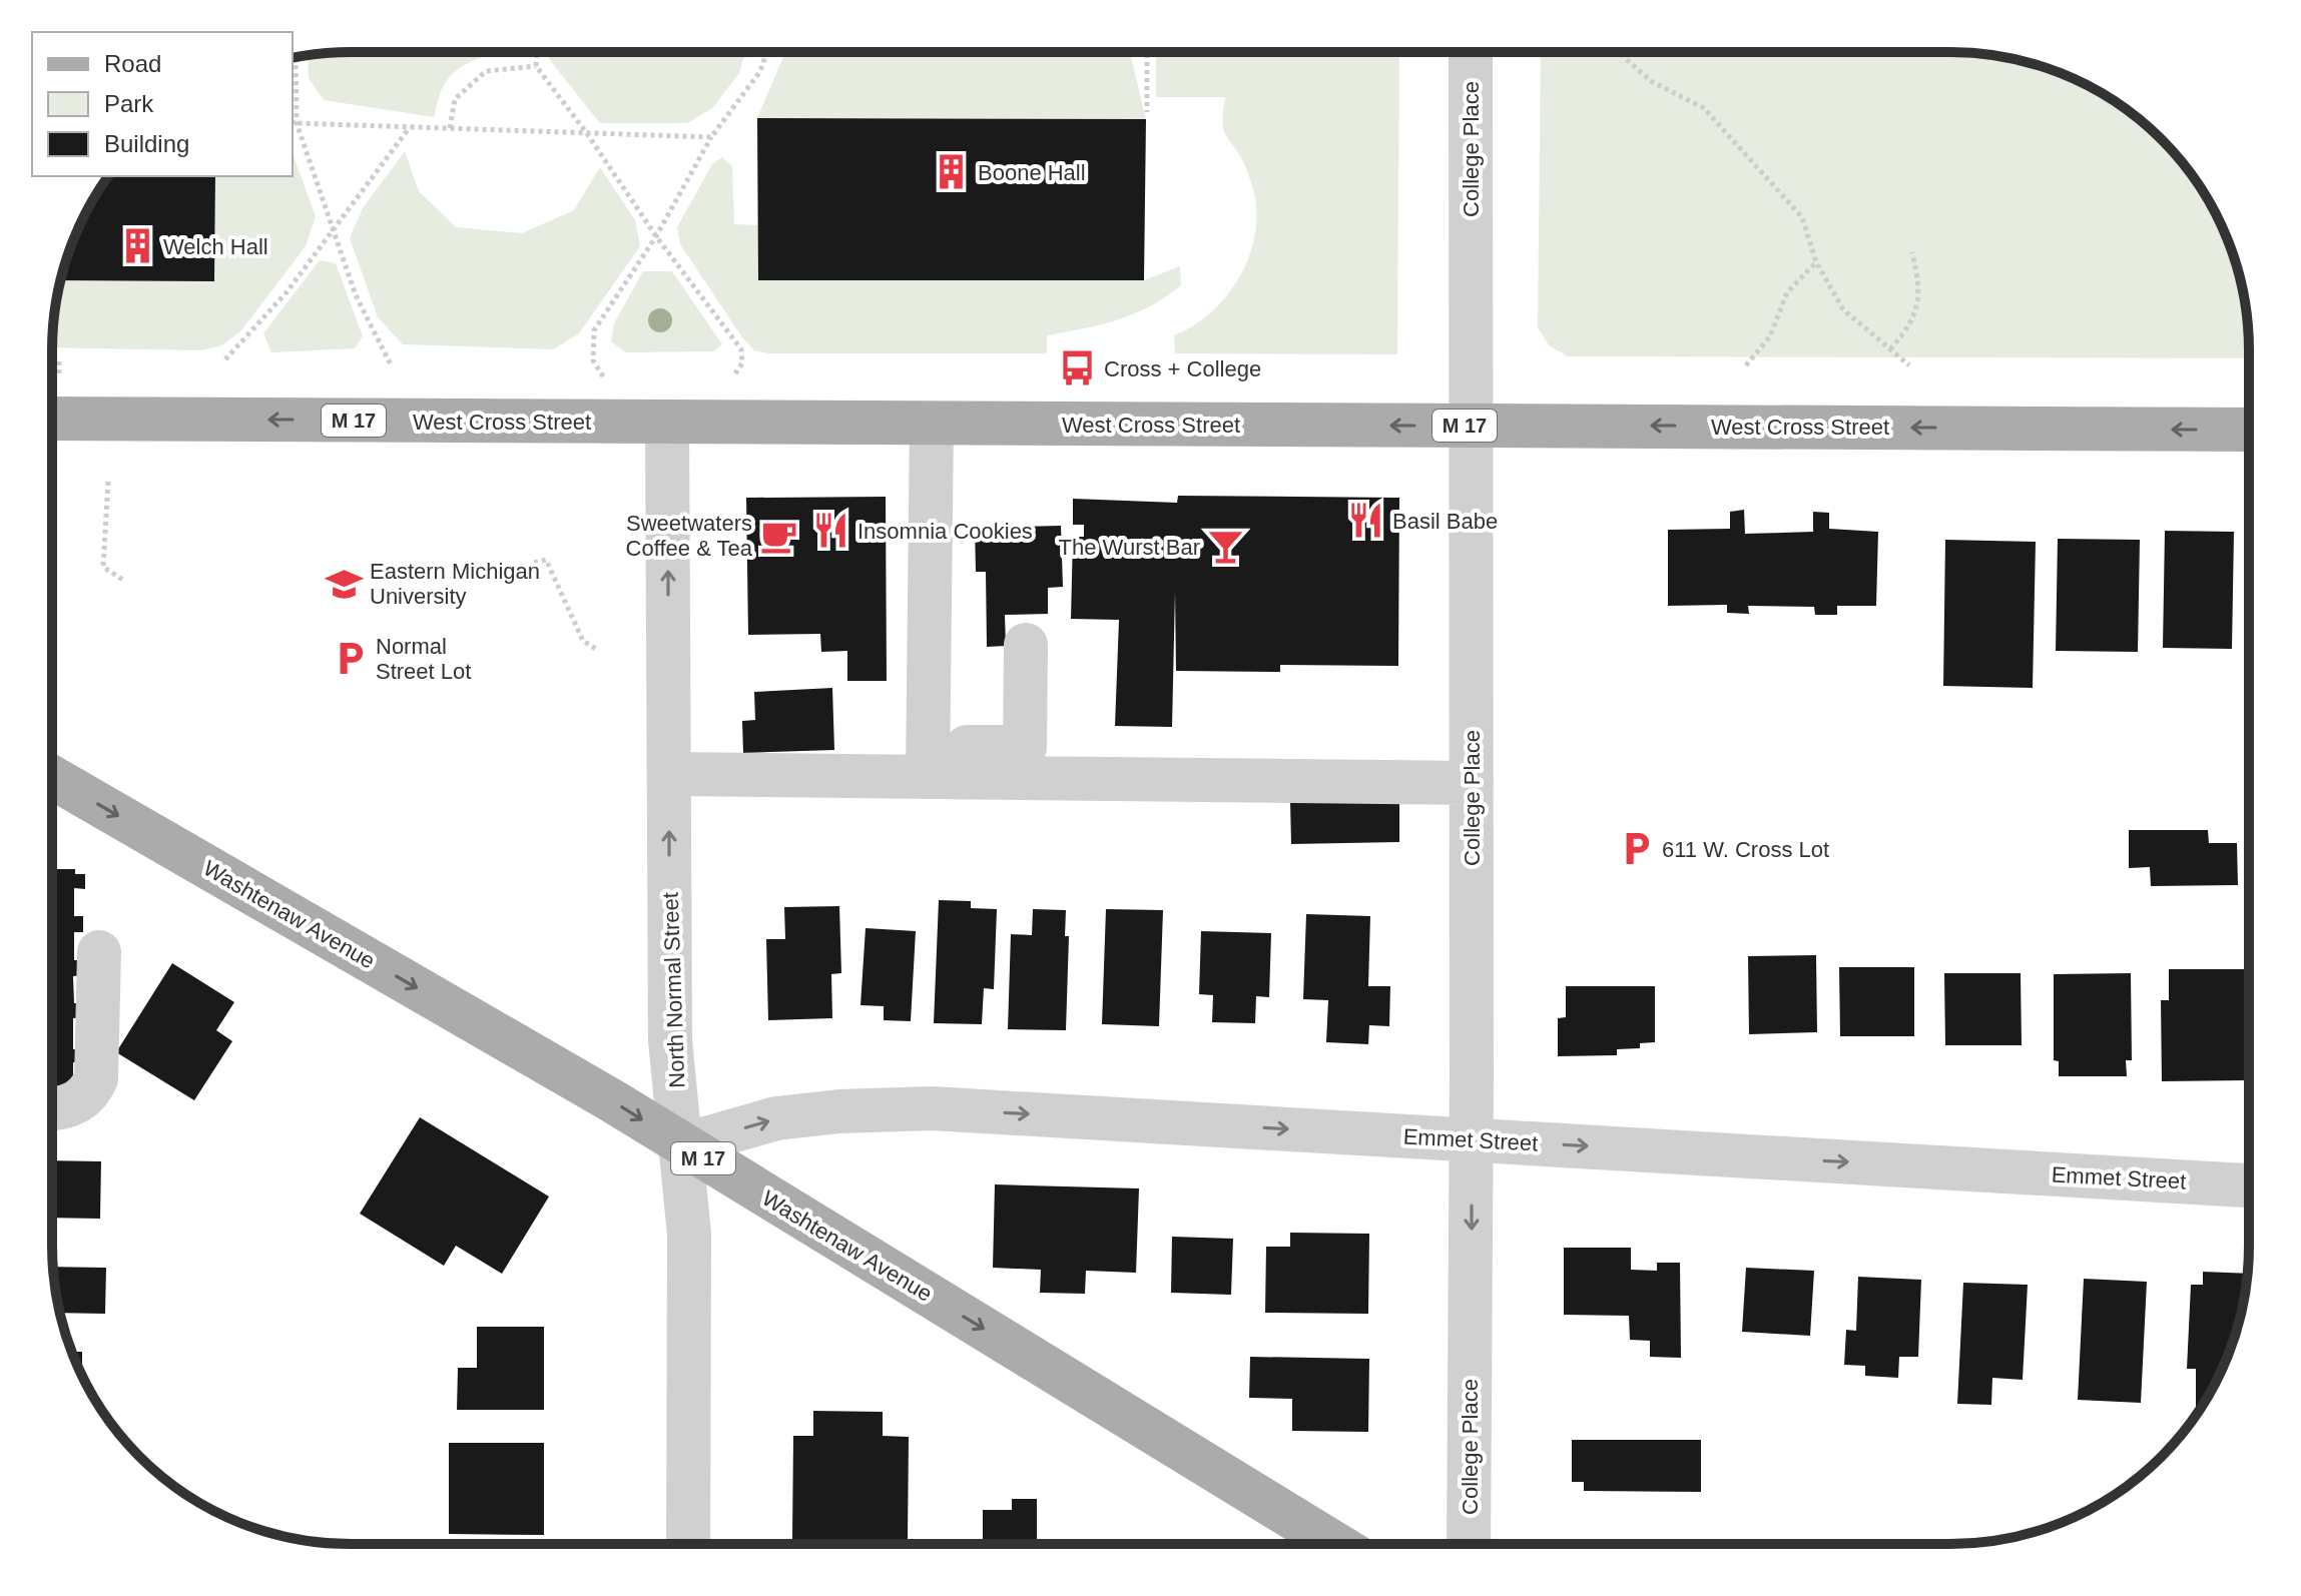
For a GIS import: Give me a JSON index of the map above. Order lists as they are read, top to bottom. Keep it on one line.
{"streets":{"main road":["M 17","West Cross Street","Washtenaw Avenue"],"street":["College Place","North Normal Street","Emmet Street"]},"crossings":[["College Place","West Cross Street"],["College Place","Emmet Street"],["West Cross Street","North Normal Street"],["Washtenaw Avenue","North Normal Street"],["Washtenaw Avenue","Emmet Street"],["North Normal Street","Emmet Street"]],"one_way":["West Cross Street","Washtenaw Avenue"],"places":{"building":["Boone Hall","Welch Hall"],"bus stop":["Cross + College"],"restaurant":["Basil Babe","Insomnia Cookies"],"cafe":["Sweetwaters Coffee & Tea"],"bar":["The Wurst Bar"],"school or university":["Eastern Michigan University"],"parking":["Normal Street Lot","611 W. Cross Lot"]},"legend":["Road","Park","Building"]}
